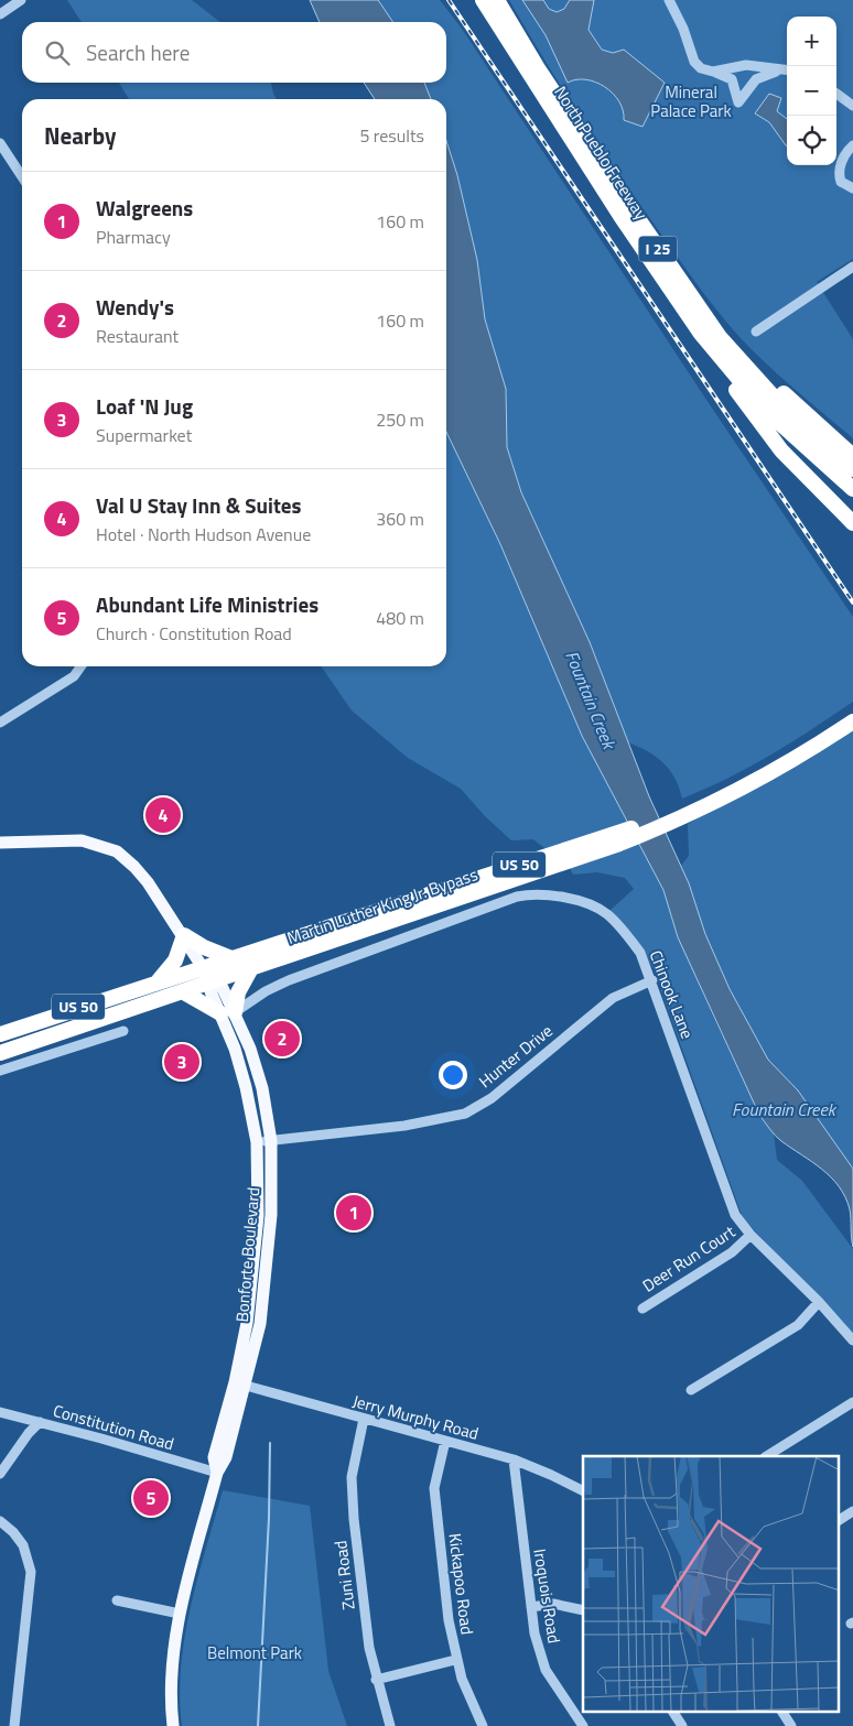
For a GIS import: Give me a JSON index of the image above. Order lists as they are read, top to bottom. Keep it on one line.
{"streets":{"highway":["North Pueblo Freeway","I 25","US 50","Martin Luther King Jr. Bypass"],"main road":["Bonforte Boulevard"],"street":["Chinook Lane","Hunter Drive","Deer Run Court","Jerry Murphy Road","Constitution Road","Zuni Road","Kickapoo Road","Iroquois Road"]},"crossings":[["Martin Luther King Jr. Bypass","Bonforte Boulevard"],["Chinook Lane","Hunter Drive"],["Chinook Lane","Bonforte Boulevard"],["Chinook Lane","Deer Run Court"],["Hunter Drive","Bonforte Boulevard"],["Bonforte Boulevard","Jerry Murphy Road"],["Bonforte Boulevard","Constitution Road"],["Jerry Murphy Road","Zuni Road"],["Jerry Murphy Road","Kickapoo Road"],["Jerry Murphy Road","Iroquois Road"]],"water":["Fountain Creek"],"parks":["Mineral Palace Park","Belmont Park"],"page":{"map_buttons":["+","−"],"search":"Search here","heading":["Nearby","5 results"],"list":[{"mark":"1","name":"Walgreens","note":"Pharmacy","value":"160 m"},{"mark":"2","name":"Wendy's","note":"Restaurant","value":"160 m"},{"mark":"3","name":"Loaf 'N Jug","note":"Supermarket","value":"250 m"},{"mark":"4","name":"Val U Stay Inn & Suites","note":"Hotel · North Hudson Avenue","value":"360 m"},{"mark":"5","name":"Abundant Life Ministries","note":"Church · Constitution Road","value":"480 m"}],"pins":["4","2","3","1","5"]}}
